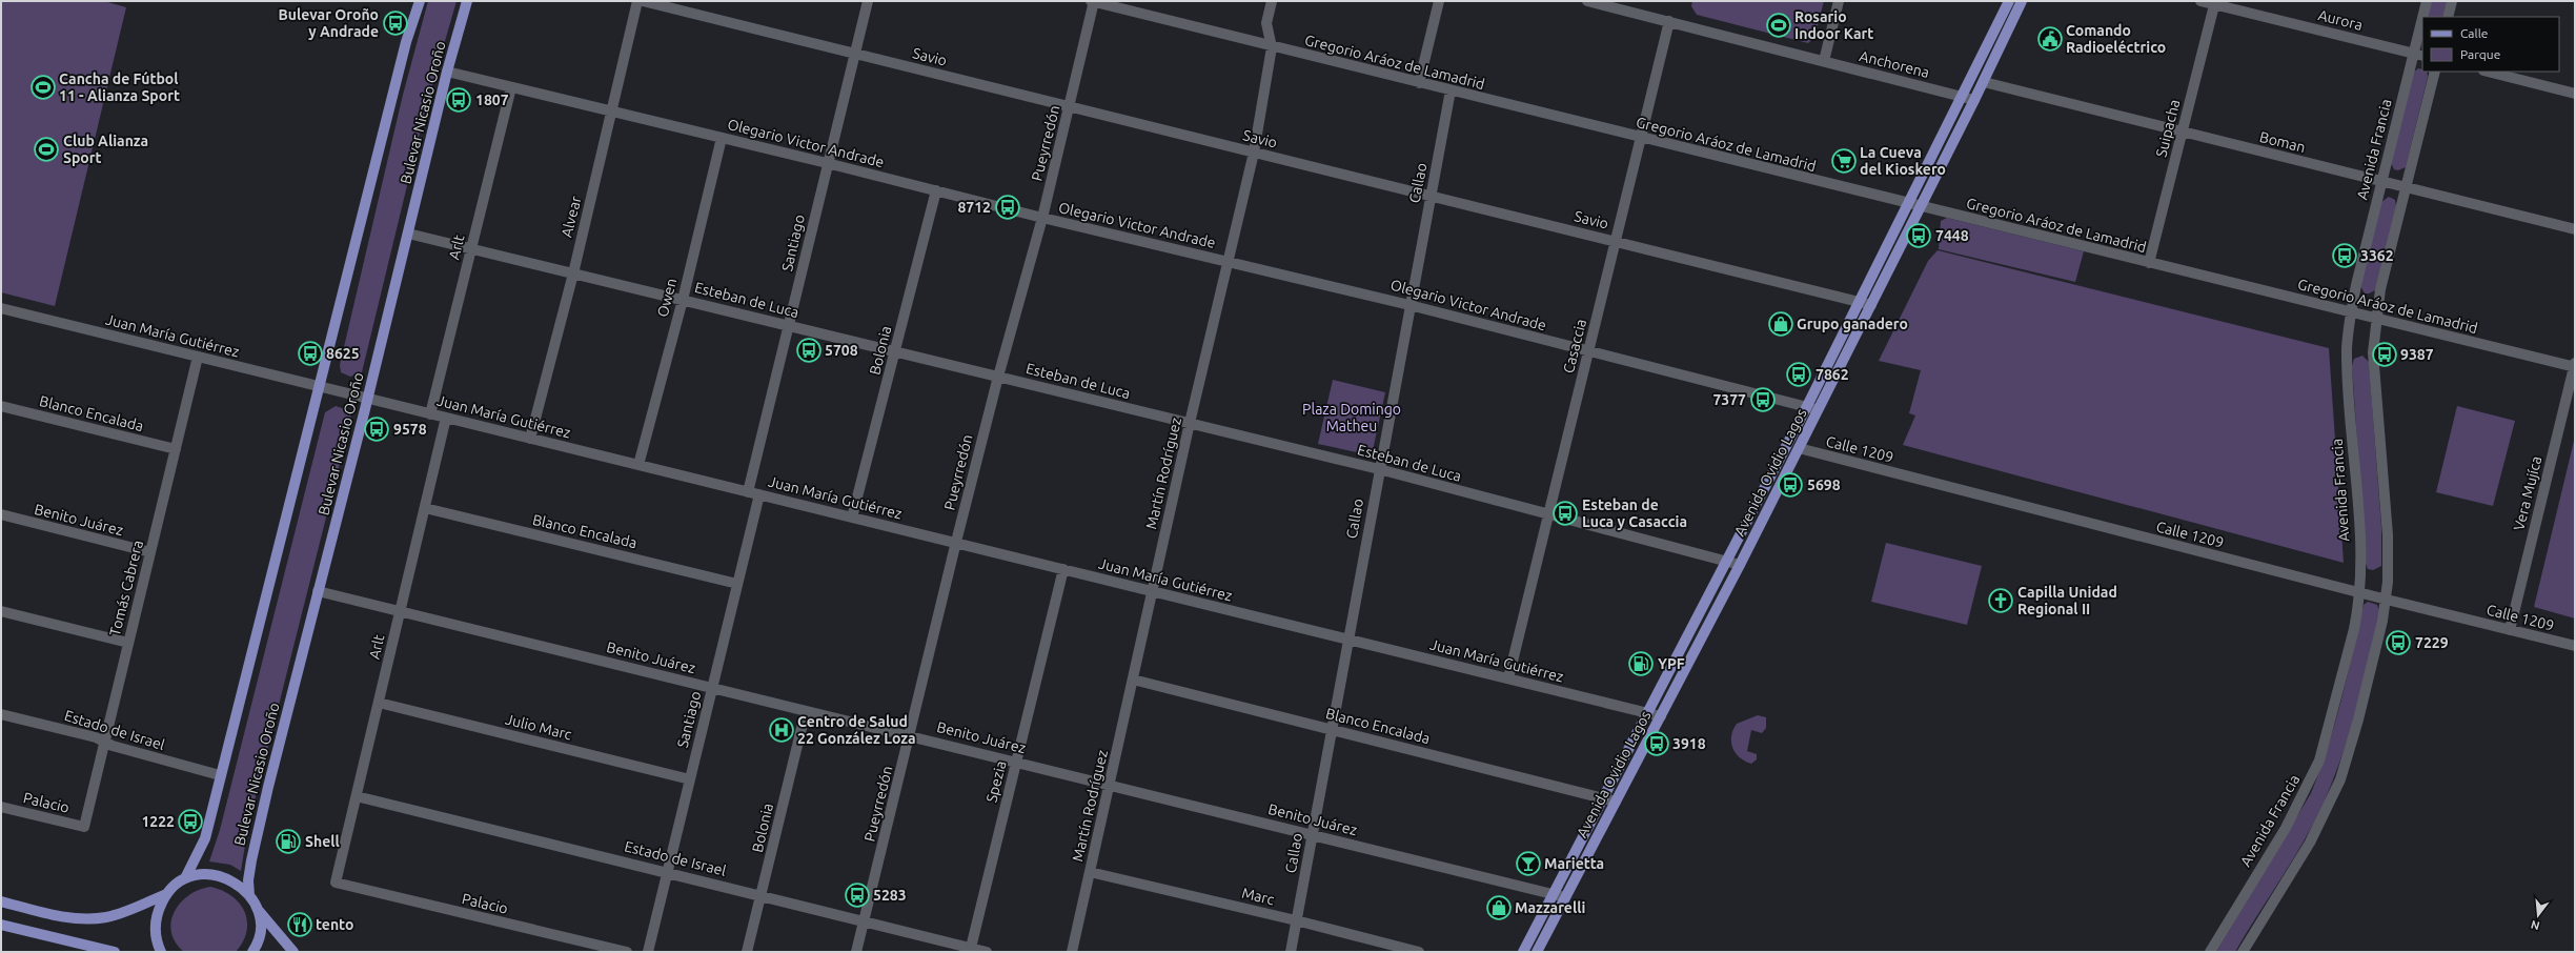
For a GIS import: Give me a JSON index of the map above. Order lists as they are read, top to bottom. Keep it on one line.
{"streets":{"main road":["Bulevar Nicasio Oroño","Avenida Ovidio Lagos"],"street":["Aurora","Savio","Gregorio Aráoz de Lamadrid","Anchorena","Suipacha","Boman","Olegario Victor Andrade","Pueyrredón","Avenida Francia","Callao","Alvear","Santiago","Arlt","Owen","Esteban de Luca","Juan María Gutiérrez","Casaccia","Bolonia","Blanco Encalada","Calle 1209","Martín Rodríguez","Vera Mujíca","Benito Juárez","Tomás Cabrera","Julio Marc","Estado de Israel","Spezia","Palacio","Marc"]},"crossings":[["Aurora","Suipacha"],["Aurora","Avenida Francia"],["Savio","Pueyrredón"],["Savio","Callao"],["Savio","Santiago"],["Savio","Casaccia"],["Savio","Avenida Ovidio Lagos"],["Savio","Martín Rodríguez"],["Gregorio Aráoz de Lamadrid","Suipacha"],["Gregorio Aráoz de Lamadrid","Pueyrredón"],["Gregorio Aráoz de Lamadrid","Avenida Francia"],["Gregorio Aráoz de Lamadrid","Callao"],["Gregorio Aráoz de Lamadrid","Casaccia"],["Gregorio Aráoz de Lamadrid","Avenida Ovidio Lagos"],["Gregorio Aráoz de Lamadrid","Martín Rodríguez"],["Gregorio Aráoz de Lamadrid","Vera Mujíca"],["Anchorena","Casaccia"],["Anchorena","Avenida Ovidio Lagos"],["Bulevar Nicasio Oroño","Olegario Victor Andrade"],["Bulevar Nicasio Oroño","Esteban de Luca"],["Bulevar Nicasio Oroño","Juan María Gutiérrez"],["Bulevar Nicasio Oroño","Benito Juárez"],["Suipacha","Boman"],["Boman","Avenida Francia"],["Boman","Avenida Ovidio Lagos"],["Olegario Victor Andrade","Pueyrredón"],["Olegario Victor Andrade","Callao"],["Olegario Victor Andrade","Alvear"],["Olegario Victor Andrade","Santiago"],["Olegario Victor Andrade","Arlt"],["Olegario Victor Andrade","Owen"],["Olegario Victor Andrade","Casaccia"],["Olegario Victor Andrade","Bolonia"],["Olegario Victor Andrade","Avenida Ovidio Lagos"],["Olegario Victor Andrade","Martín Rodríguez"],["Pueyrredón","Esteban de Luca"],["Pueyrredón","Juan María Gutiérrez"],["Pueyrredón","Benito Juárez"],["Pueyrredón","Estado de Israel"],["Avenida Francia","Calle 1209"],["Callao","Esteban de Luca"],["Callao","Juan María Gutiérrez"],["Callao","Blanco Encalada"],["Callao","Benito Juárez"],["Callao","Marc"],["Alvear","Esteban de Luca"],["Alvear","Juan María Gutiérrez"],["Santiago","Esteban de Luca"],["Santiago","Juan María Gutiérrez"],["Santiago","Blanco Encalada"],["Santiago","Benito Juárez"],["Santiago","Julio Marc"],["Santiago","Estado de Israel"],["Arlt","Esteban de Luca"],["Arlt","Juan María Gutiérrez"],["Arlt","Blanco Encalada"],["Arlt","Benito Juárez"],["Arlt","Julio Marc"],["Arlt","Estado de Israel"],["Arlt","Palacio"],["Owen","Esteban de Luca"],["Owen","Juan María Gutiérrez"],["Esteban de Luca","Casaccia"],["Esteban de Luca","Bolonia"],["Esteban de Luca","Avenida Ovidio Lagos"],["Esteban de Luca","Martín Rodríguez"],["Juan María Gutiérrez","Casaccia"],["Juan María Gutiérrez","Bolonia"],["Juan María Gutiérrez","Avenida Ovidio Lagos"],["Juan María Gutiérrez","Martín Rodríguez"],["Juan María Gutiérrez","Tomás Cabrera"],["Juan María Gutiérrez","Spezia"],["Bolonia","Benito Juárez"],["Bolonia","Estado de Israel"],["Blanco Encalada","Avenida Ovidio Lagos"],["Blanco Encalada","Martín Rodríguez"],["Blanco Encalada","Tomás Cabrera"],["Calle 1209","Avenida Ovidio Lagos"],["Calle 1209","Vera Mujíca"],["Avenida Ovidio Lagos","Benito Juárez"],["Martín Rodríguez","Benito Juárez"],["Martín Rodríguez","Marc"],["Benito Juárez","Tomás Cabrera"],["Benito Juárez","Spezia"],["Tomás Cabrera","Estado de Israel"],["Tomás Cabrera","Palacio"],["Estado de Israel","Spezia"]],"parks":["Plaza Domingo Matheu"],"places":{"bus stop":["Bulevar Oroño y Andrade","1807","8712","7448","3362","5708","8625","9387","7862","7377","9578","5698","Esteban de Luca y Casaccia","7229","3918","1222","5283"],"sports":["Rosario Indoor Kart","Cancha de Fútbol 11 - Alianza Sport","Club Alianza Sport"],"public building":["Comando Radioeléctrico"],"supermarket":["La Cueva del Kioskero"],"shop":["Grupo ganadero","Mazzarelli"],"church":["Capilla Unidad Regional II"],"fuel station":["YPF","Shell"],"hospital":["Centro de Salud 22 González Loza"],"bar":["Marietta"],"restaurant":["tento"]},"legend":["Calle","Parque"],"north":"bottom"}
